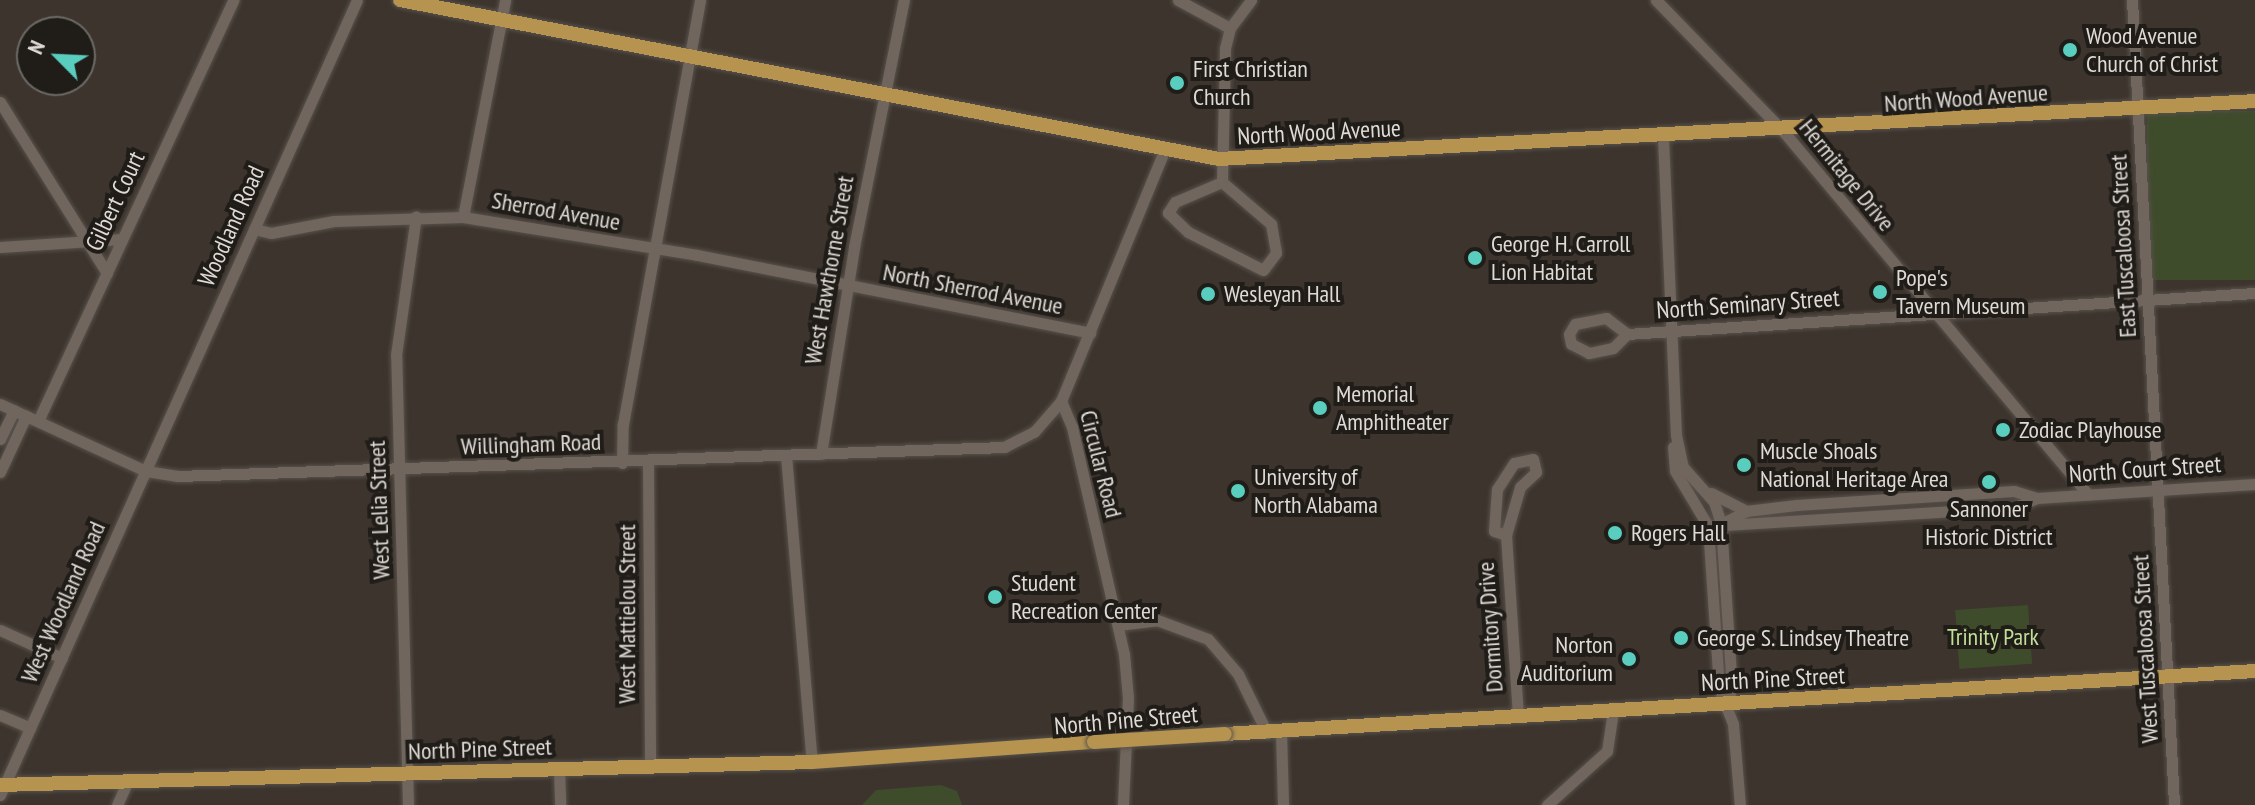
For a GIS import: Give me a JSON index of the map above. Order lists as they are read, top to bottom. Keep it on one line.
{"streets":{"main road":["North Wood Avenue","North Pine Street"],"street":["Hermitage Drive","Gilbert Court","Sherrod Avenue","Woodland Road","East Tuscaloosa Street","West Hawthorne Street","North Sherrod Avenue","North Seminary Street","Willingham Road","Circular Road","North Court Street","West Lelia Street","West Woodland Road","West Mattielou Street","Dormitory Drive","West Tuscaloosa Street"]},"crossings":[["North Wood Avenue","Hermitage Drive"],["North Wood Avenue","East Tuscaloosa Street"],["North Wood Avenue","West Hawthorne Street"],["North Wood Avenue","Circular Road"],["Hermitage Drive","North Seminary Street"],["Hermitage Drive","North Court Street"],["Gilbert Court","Willingham Road"],["Sherrod Avenue","Woodland Road"],["Sherrod Avenue","West Hawthorne Street"],["Sherrod Avenue","North Sherrod Avenue"],["Sherrod Avenue","West Lelia Street"],["Woodland Road","Willingham Road"],["Woodland Road","West Woodland Road"],["East Tuscaloosa Street","North Seminary Street"],["East Tuscaloosa Street","North Court Street"],["East Tuscaloosa Street","West Tuscaloosa Street"],["West Hawthorne Street","North Sherrod Avenue"],["West Hawthorne Street","Willingham Road"],["North Sherrod Avenue","Circular Road"],["Willingham Road","Circular Road"],["Willingham Road","West Lelia Street"],["Willingham Road","West Woodland Road"],["Willingham Road","West Mattielou Street"],["North Court Street","West Tuscaloosa Street"],["West Lelia Street","North Pine Street"],["West Woodland Road","North Pine Street"],["West Mattielou Street","North Pine Street"],["Dormitory Drive","North Pine Street"],["West Tuscaloosa Street","North Pine Street"]],"parks":["Trinity Park"],"places":["Wood Avenue Church of Christ","First Christian Church","George H. Carroll Lion Habitat","Pope's Tavern Museum","Wesleyan Hall","Memorial Amphitheater","Zodiac Playhouse","Muscle Shoals National Heritage Area","Sannoner Historic District","University of North Alabama","Rogers Hall","Student Recreation Center","George S. Lindsey Theatre","Norton Auditorium"],"north":"top left"}
